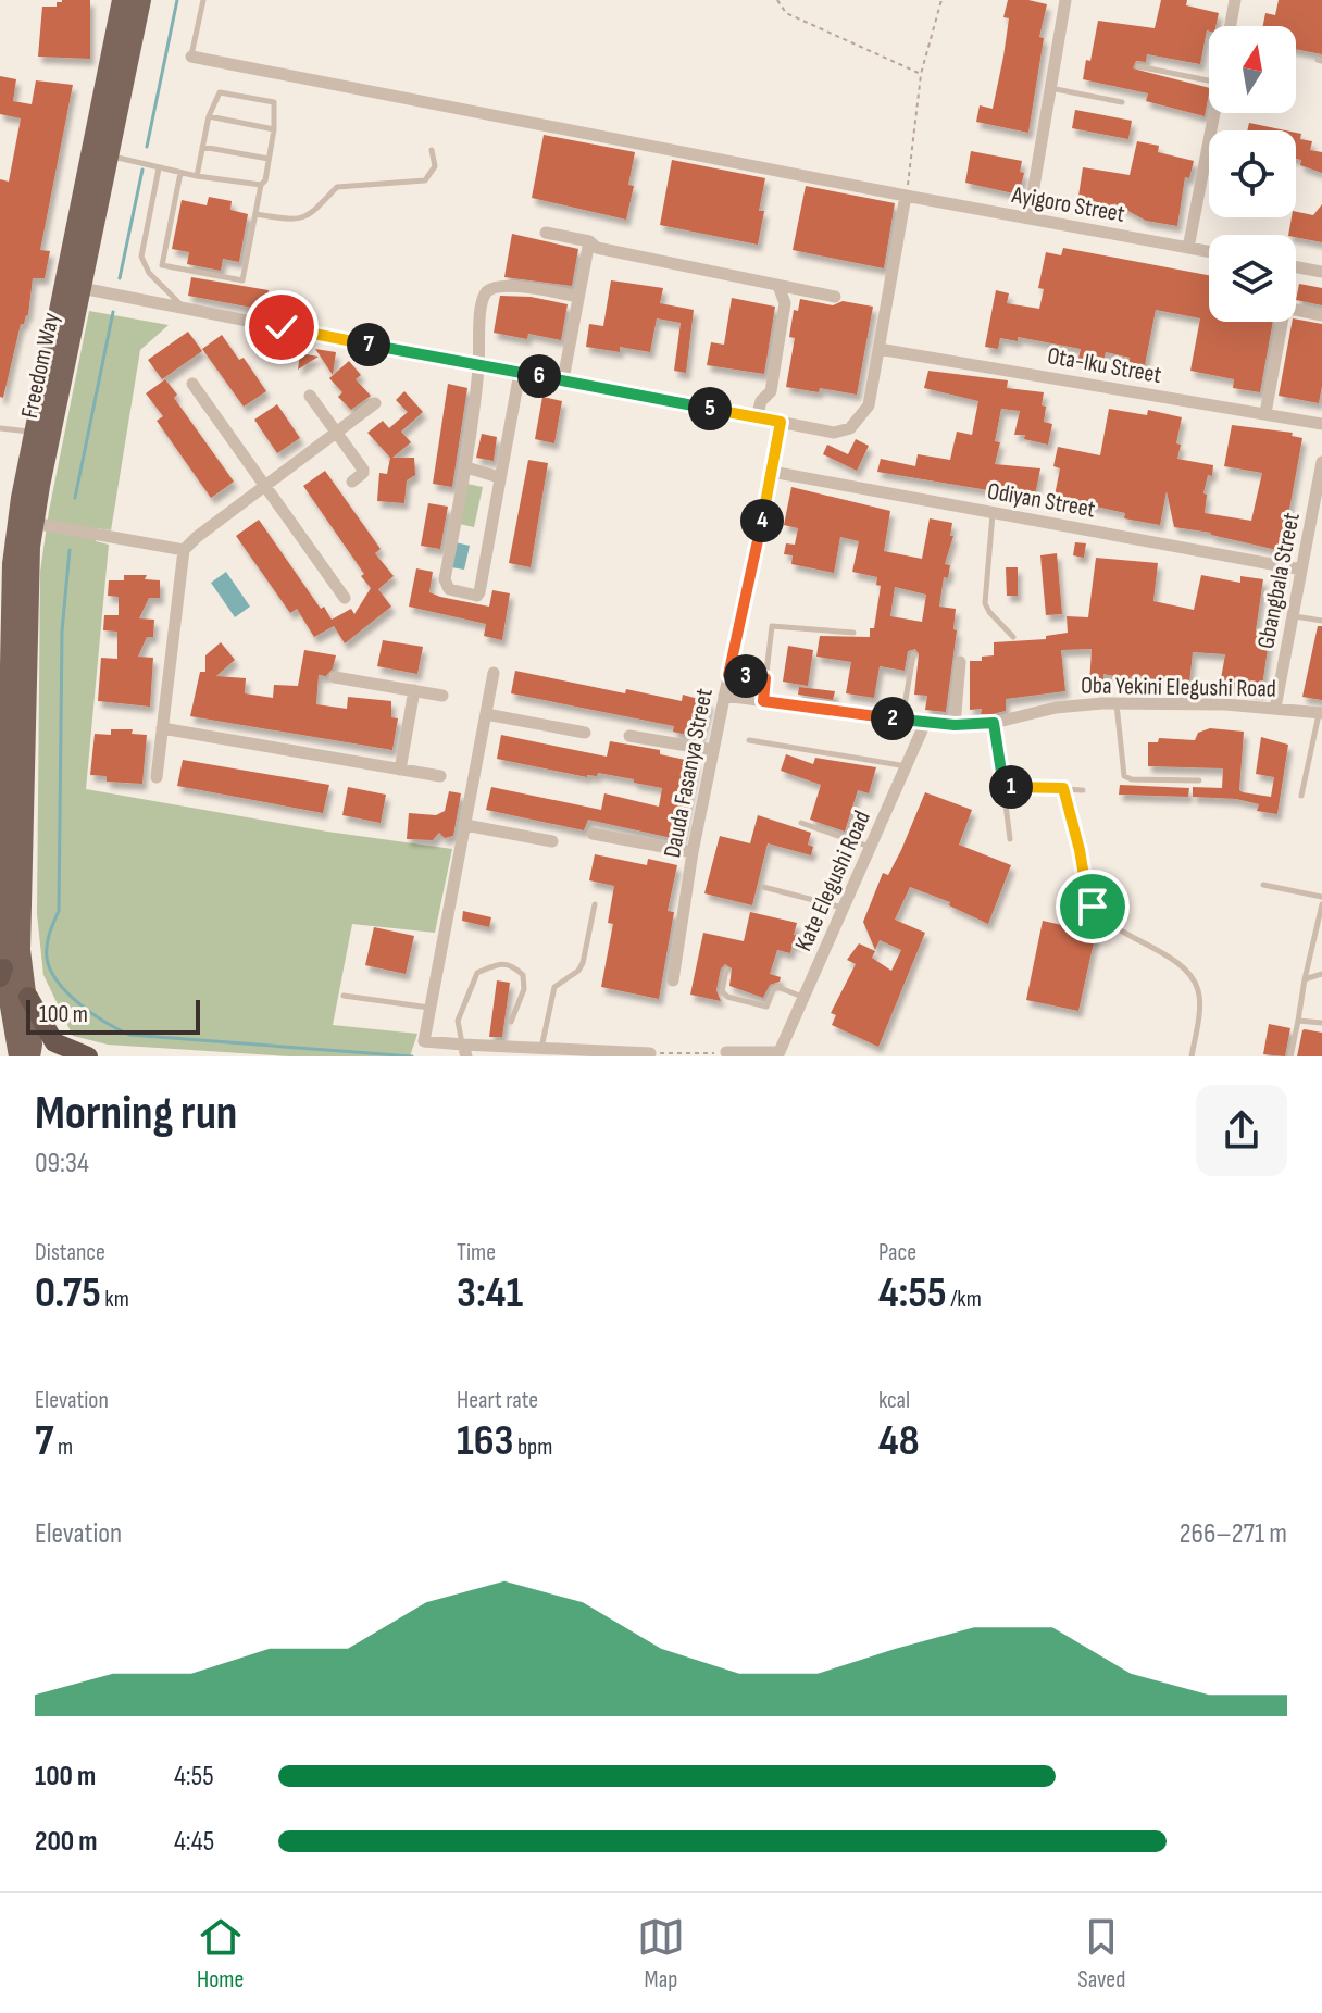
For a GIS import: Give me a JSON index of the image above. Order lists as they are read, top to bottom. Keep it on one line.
{"streets":{"main road":["Freedom Way"],"street":["Ayigoro Street","Ota-Iku Street","Odiyan Street","Gbangbala Street","Oba Yekini Elegushi Road","Dauda Fasanya Street","Kate Elegushi Road"]},"crossings":[["Odiyan Street","Gbangbala Street"],["Odiyan Street","Dauda Fasanya Street"],["Gbangbala Street","Oba Yekini Elegushi Road"],["Oba Yekini Elegushi Road","Dauda Fasanya Street"],["Oba Yekini Elegushi Road","Kate Elegushi Road"]],"scale_bar":"100 m","north":"top","page":{"pins":["7","6","5","4","3","2","1"],"scale":"100 m","heading":["Morning run","09:34"],"stats":[["Distance","0.75 km"],["Time","3:41"],["Pace","4:55 /km"],["Elevation","7 m"],["Heart rate","163 bpm"],["kcal","48"]],"chart":["Elevation","266–271 m"],"list":[{"name":"100 m","note":"4:55"},{"name":"200 m","note":"4:45"}],"tabs":["Home","Map","Saved"]}}
